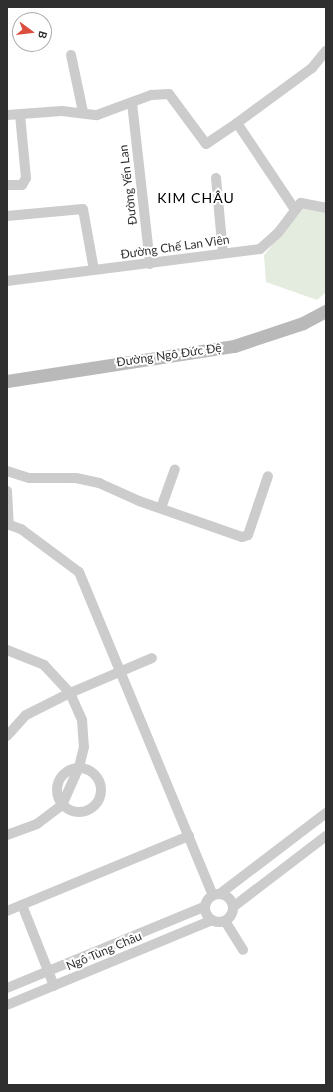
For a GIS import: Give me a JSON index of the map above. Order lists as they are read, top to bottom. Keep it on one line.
{"streets":{"main road":["Đường Ngô Đức Đệ"],"street":["Đường Yến Lan","Đường Chế Lan Viên","Ngô Tùng Châu"]},"crossings":[["Đường Yến Lan","Đường Chế Lan Viên"]],"districts":["KIM CHÂU"],"north":"right"}
